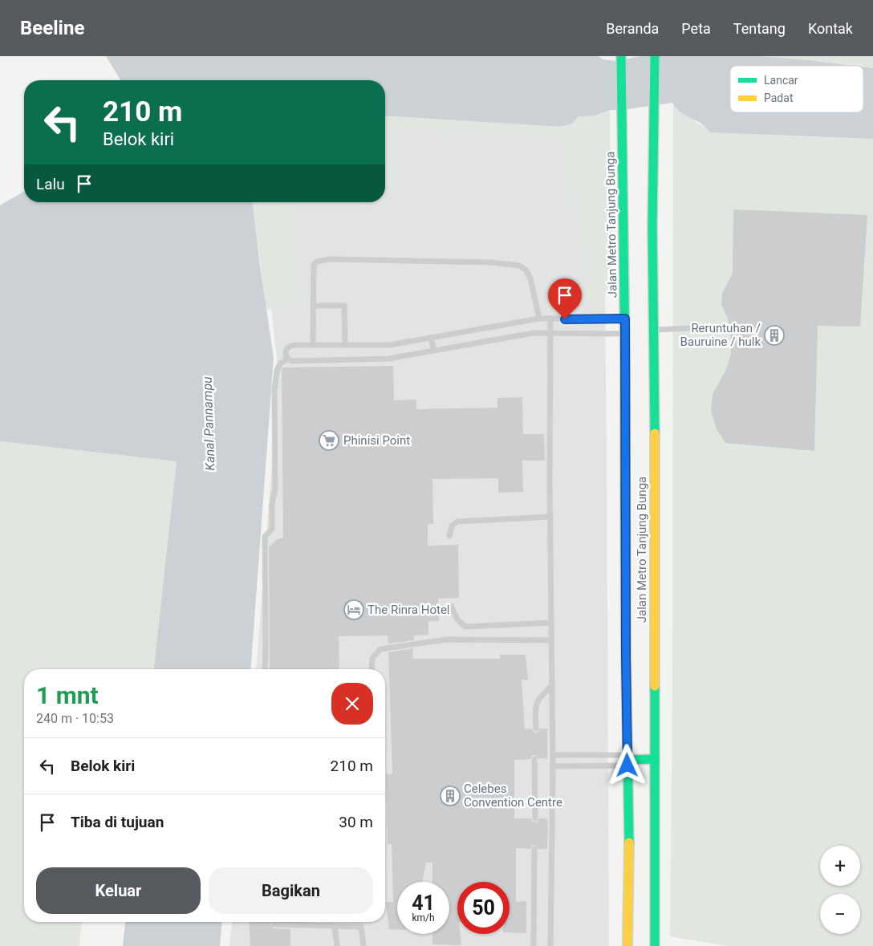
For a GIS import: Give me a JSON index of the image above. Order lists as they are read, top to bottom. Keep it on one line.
{"streets":{"main road":["Jalan Metro Tanjung Bunga"]},"water":["Kanal Pannampu"],"places":{"building":["Reruntuhan / Bauruine / hulk","Celebes Convention Centre"],"supermarket":["Phinisi Point"],"hotel":["The Rinra Hotel"]},"legend":["Lancar","Padat"],"page":{"header":"Beeline","nav":["Beranda","Peta","Tentang","Kontak"],"turn":["210 m","Belok kiri"],"then":"Lalu","heading":["1 mnt","240 m · 10:53"],"list":[{"name":"Belok kiri","value":"210 m"},{"name":"Tiba di tujuan","value":"30 m"}],"map_buttons":["+","−"],"buttons":["Keluar","Bagikan"],"speed":"41 km/h","limit":"50"}}
